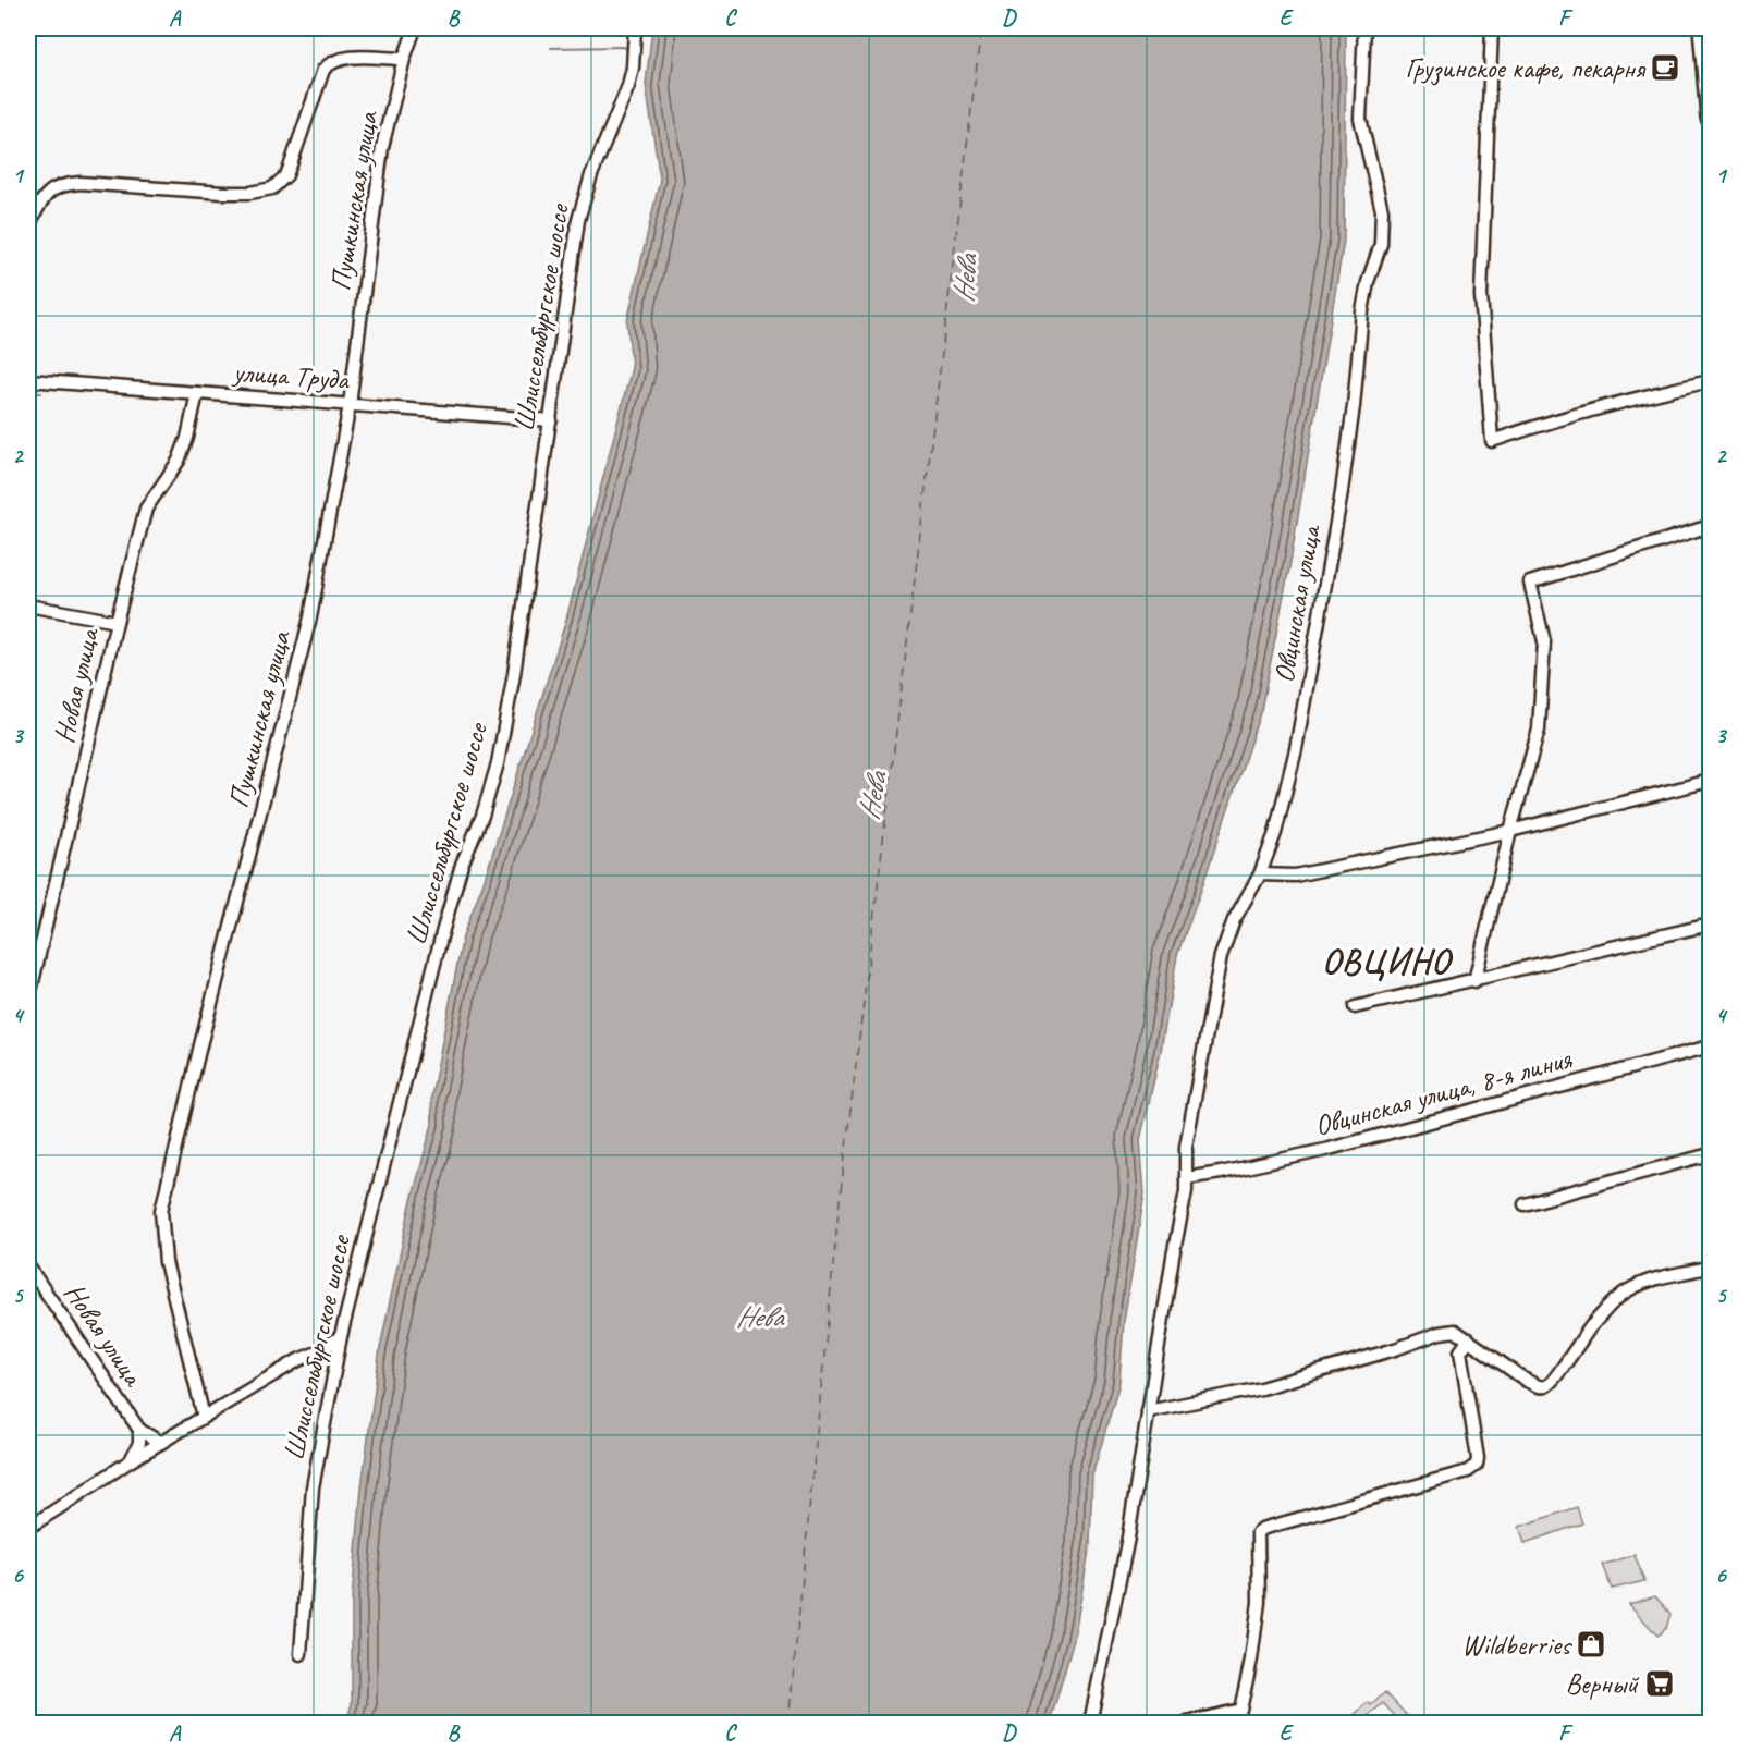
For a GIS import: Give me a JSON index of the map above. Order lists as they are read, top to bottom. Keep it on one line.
{"streets":{"street":["Пушкинская улица","Шлиссельбургское шоссе","улица Труда","Овцинская улица","Новая улица","Овцинская улица, 8-я линия"]},"crossings":[["Пушкинская улица","улица Труда"],["Шлиссельбургское шоссе","улица Труда"],["улица Труда","Новая улица"],["Овцинская улица","Овцинская улица, 8-я линия"]],"districts":["ОВЦИНО"],"water":["Нева"],"places":{"cafe":["Грузинское кафе, пекарня"],"shop":["Wildberries"],"supermarket":["Верный"]},"grid":{"columns":["A","B","C","D","E","F"],"rows":["1","2","3","4","5","6"]}}
